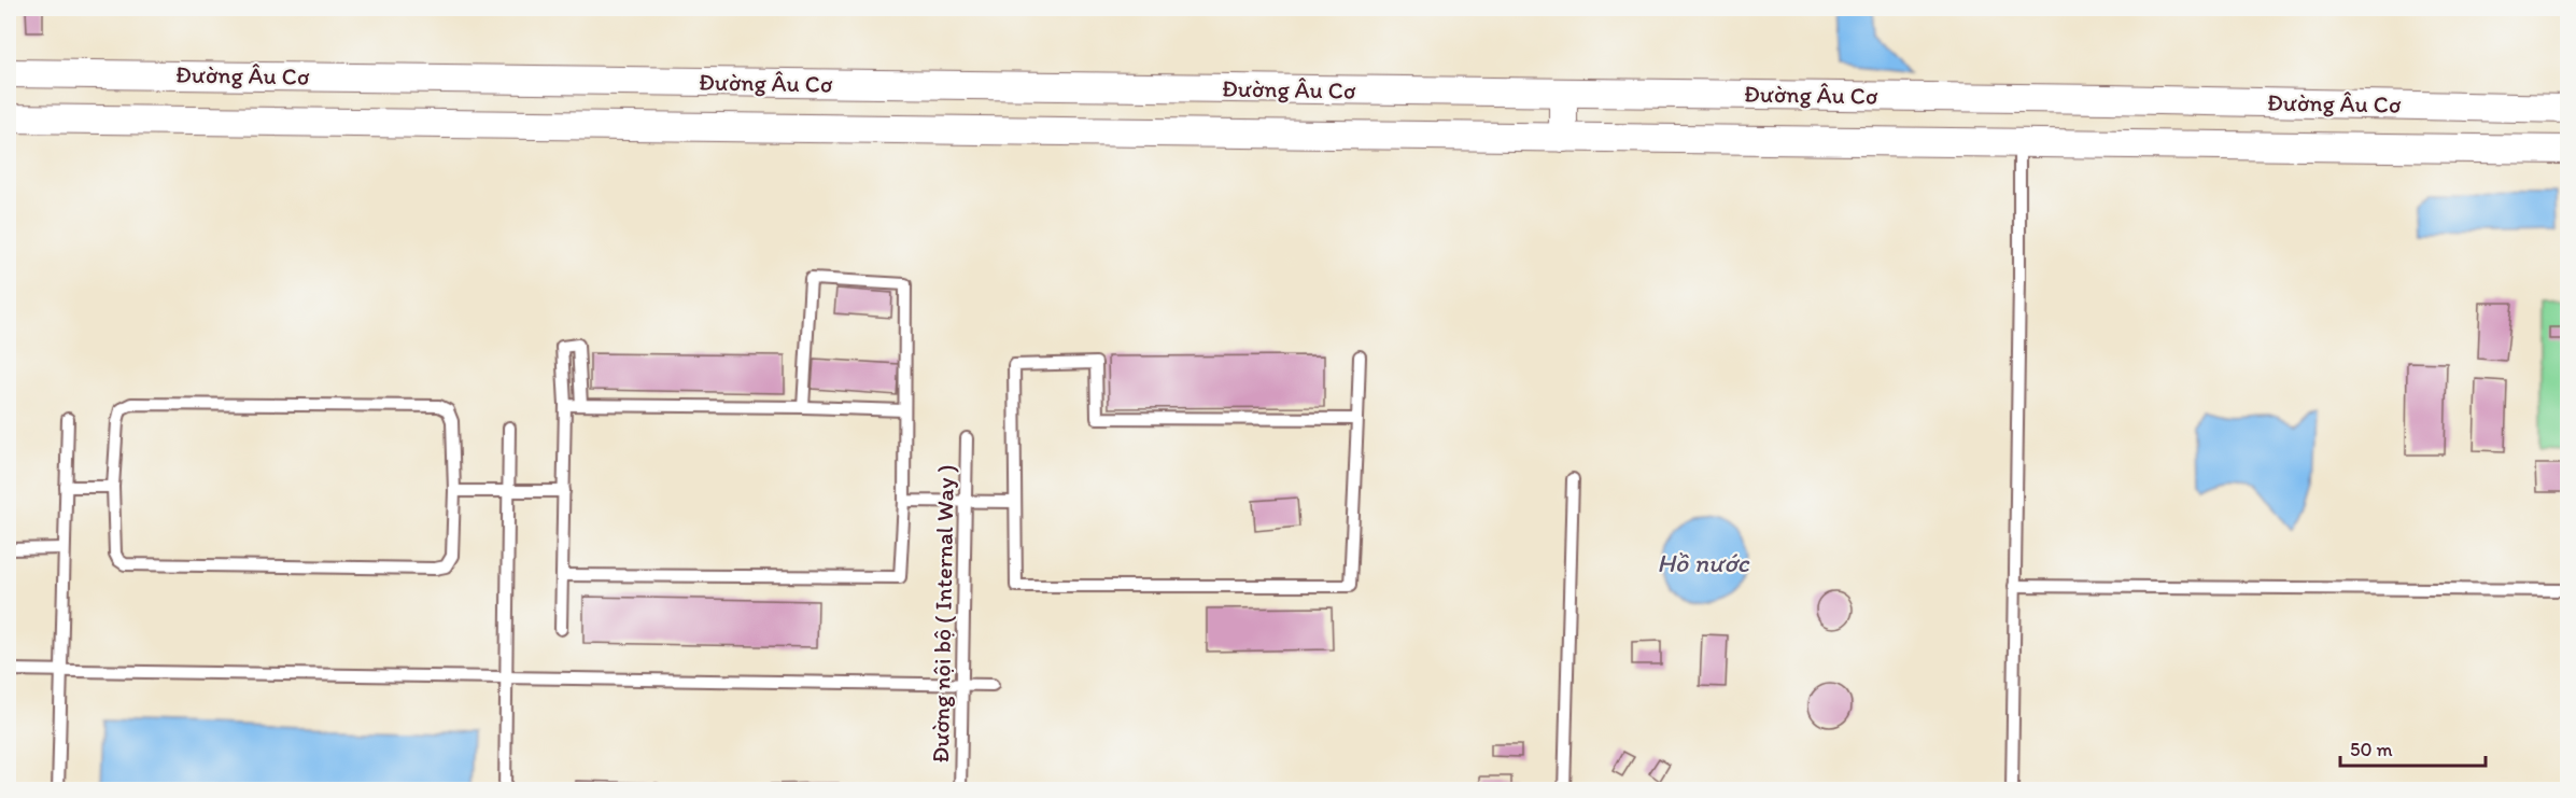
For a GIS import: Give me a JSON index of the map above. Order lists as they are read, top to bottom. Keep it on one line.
{"streets":{"street":["Đường Âu Cơ"],"lane":["Đường nội bộ ( Internal Way )"]},"water":["Hồ nước"],"scale_bar":"50 m"}
